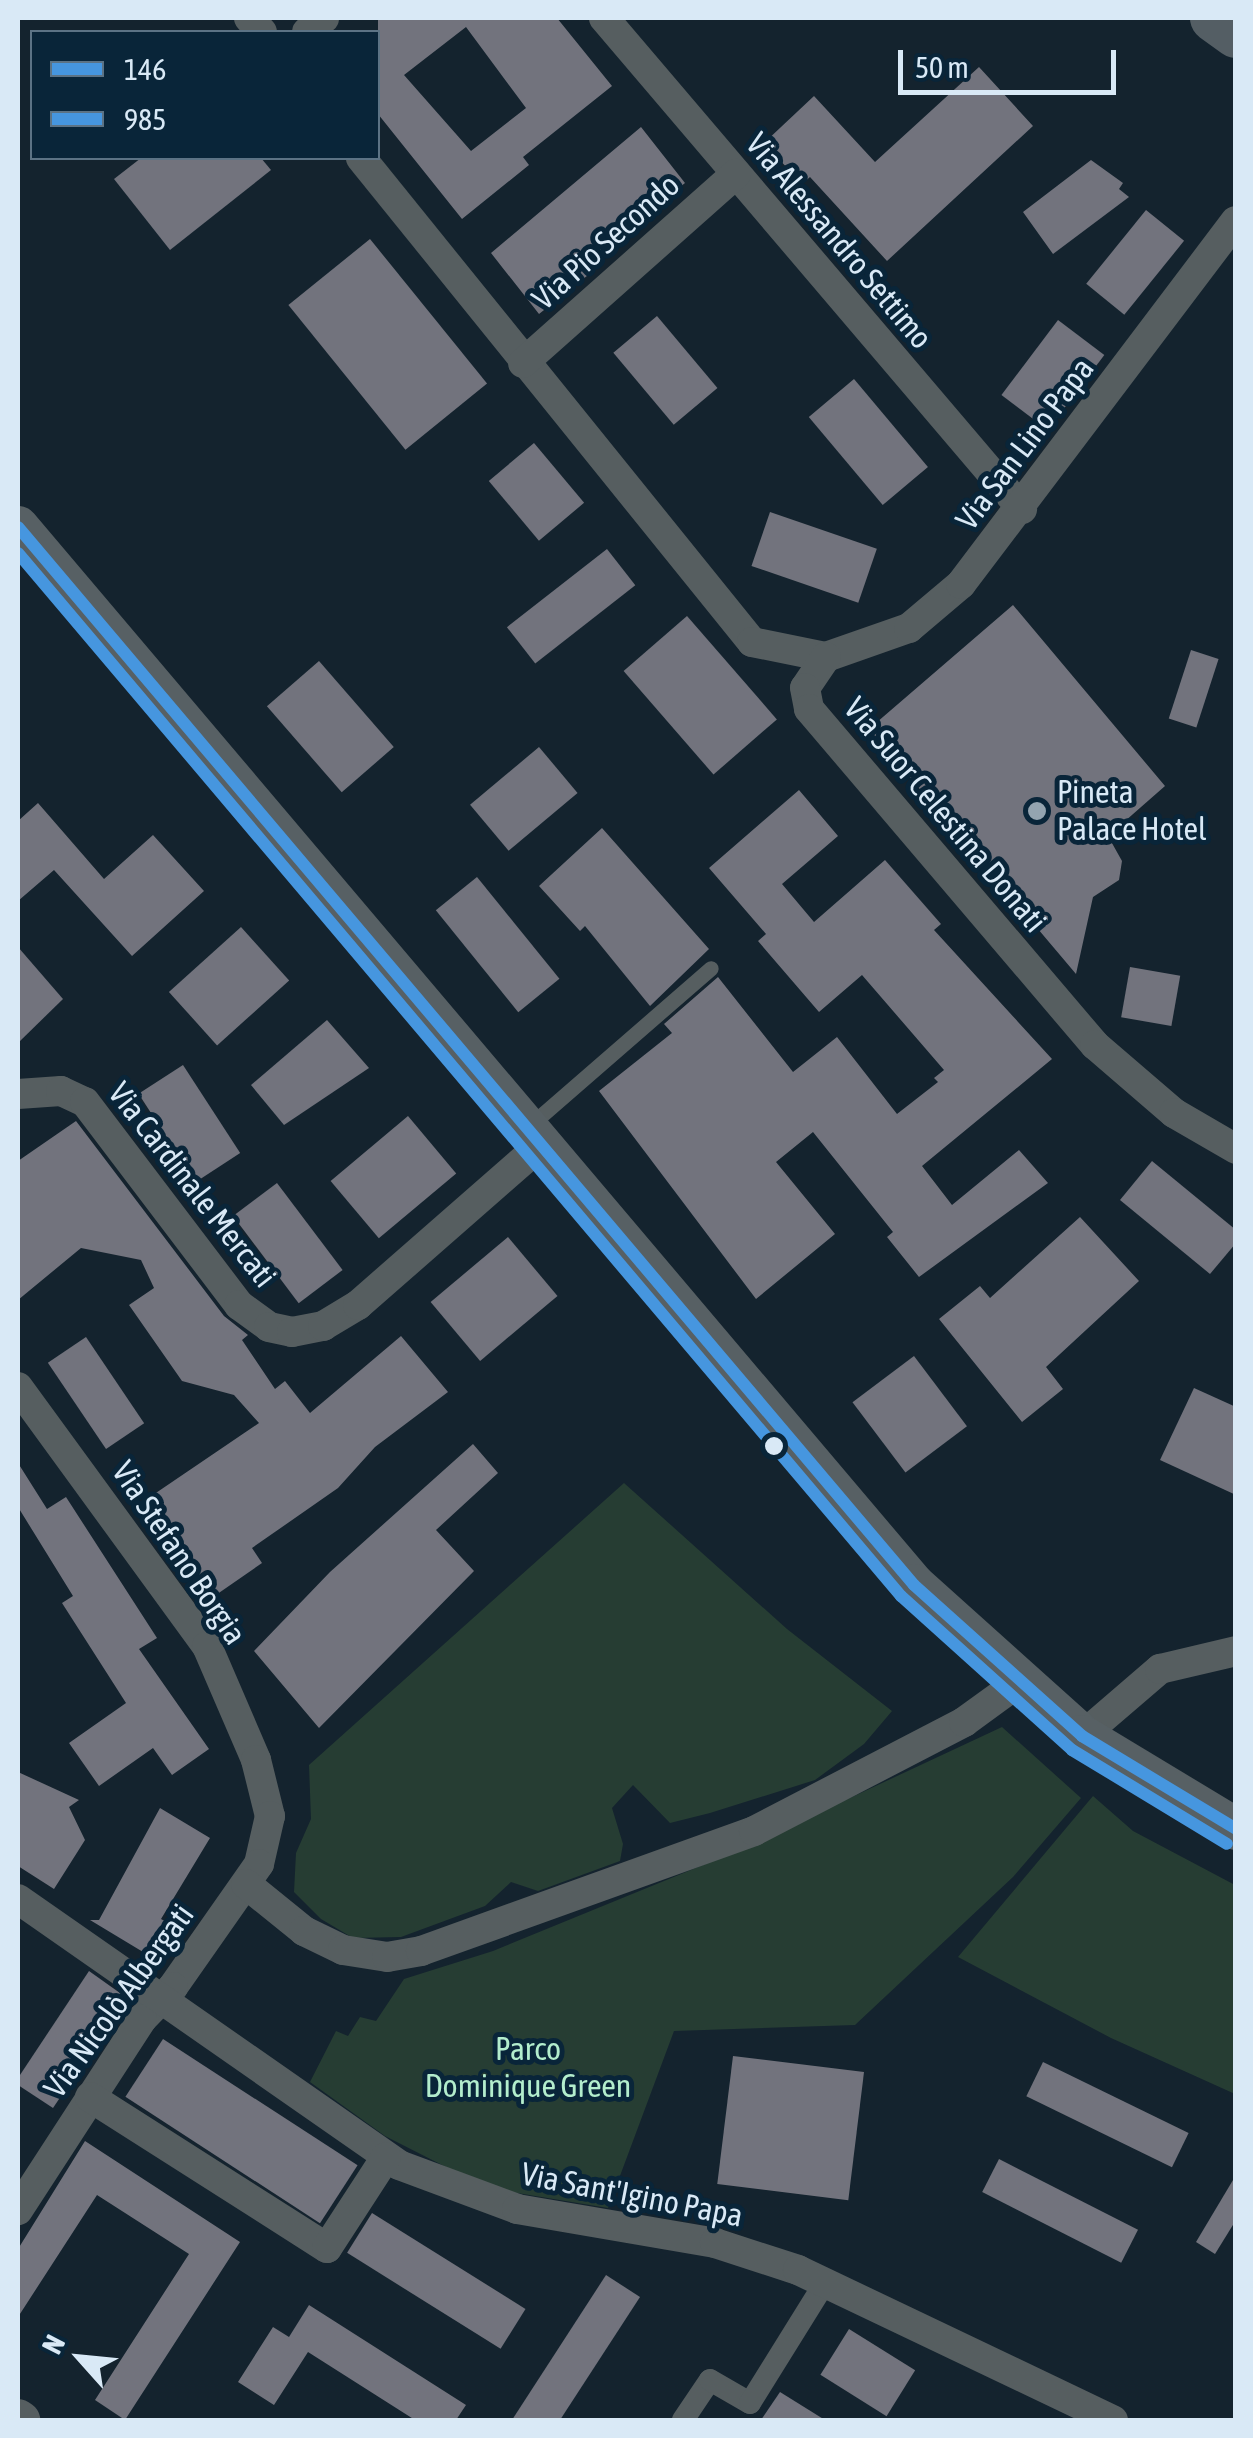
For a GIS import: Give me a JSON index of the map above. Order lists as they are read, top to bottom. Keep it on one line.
{"streets":{"street":["Via Alessandro Settimo","Via Pio Secondo","Via San Lino Papa","Via Suor Celestina Donati","Via Cardinale Mercati","Via Stefano Borgia","Via Nicolò Albergati","Via Sant'Igino Papa"]},"crossings":[["Via Alessandro Settimo","Via Pio Secondo"],["Via Alessandro Settimo","Via San Lino Papa"],["Via San Lino Papa","Via Suor Celestina Donati"],["Via Stefano Borgia","Via Nicolò Albergati"],["Via Nicolò Albergati","Via Sant'Igino Papa"]],"parks":["Parco Dominique Green"],"places":["Pineta Palace Hotel"],"lines":["transit line 146","transit line 985"],"legend":["146","985"],"scale_bar":"50 m","north":"top left"}
